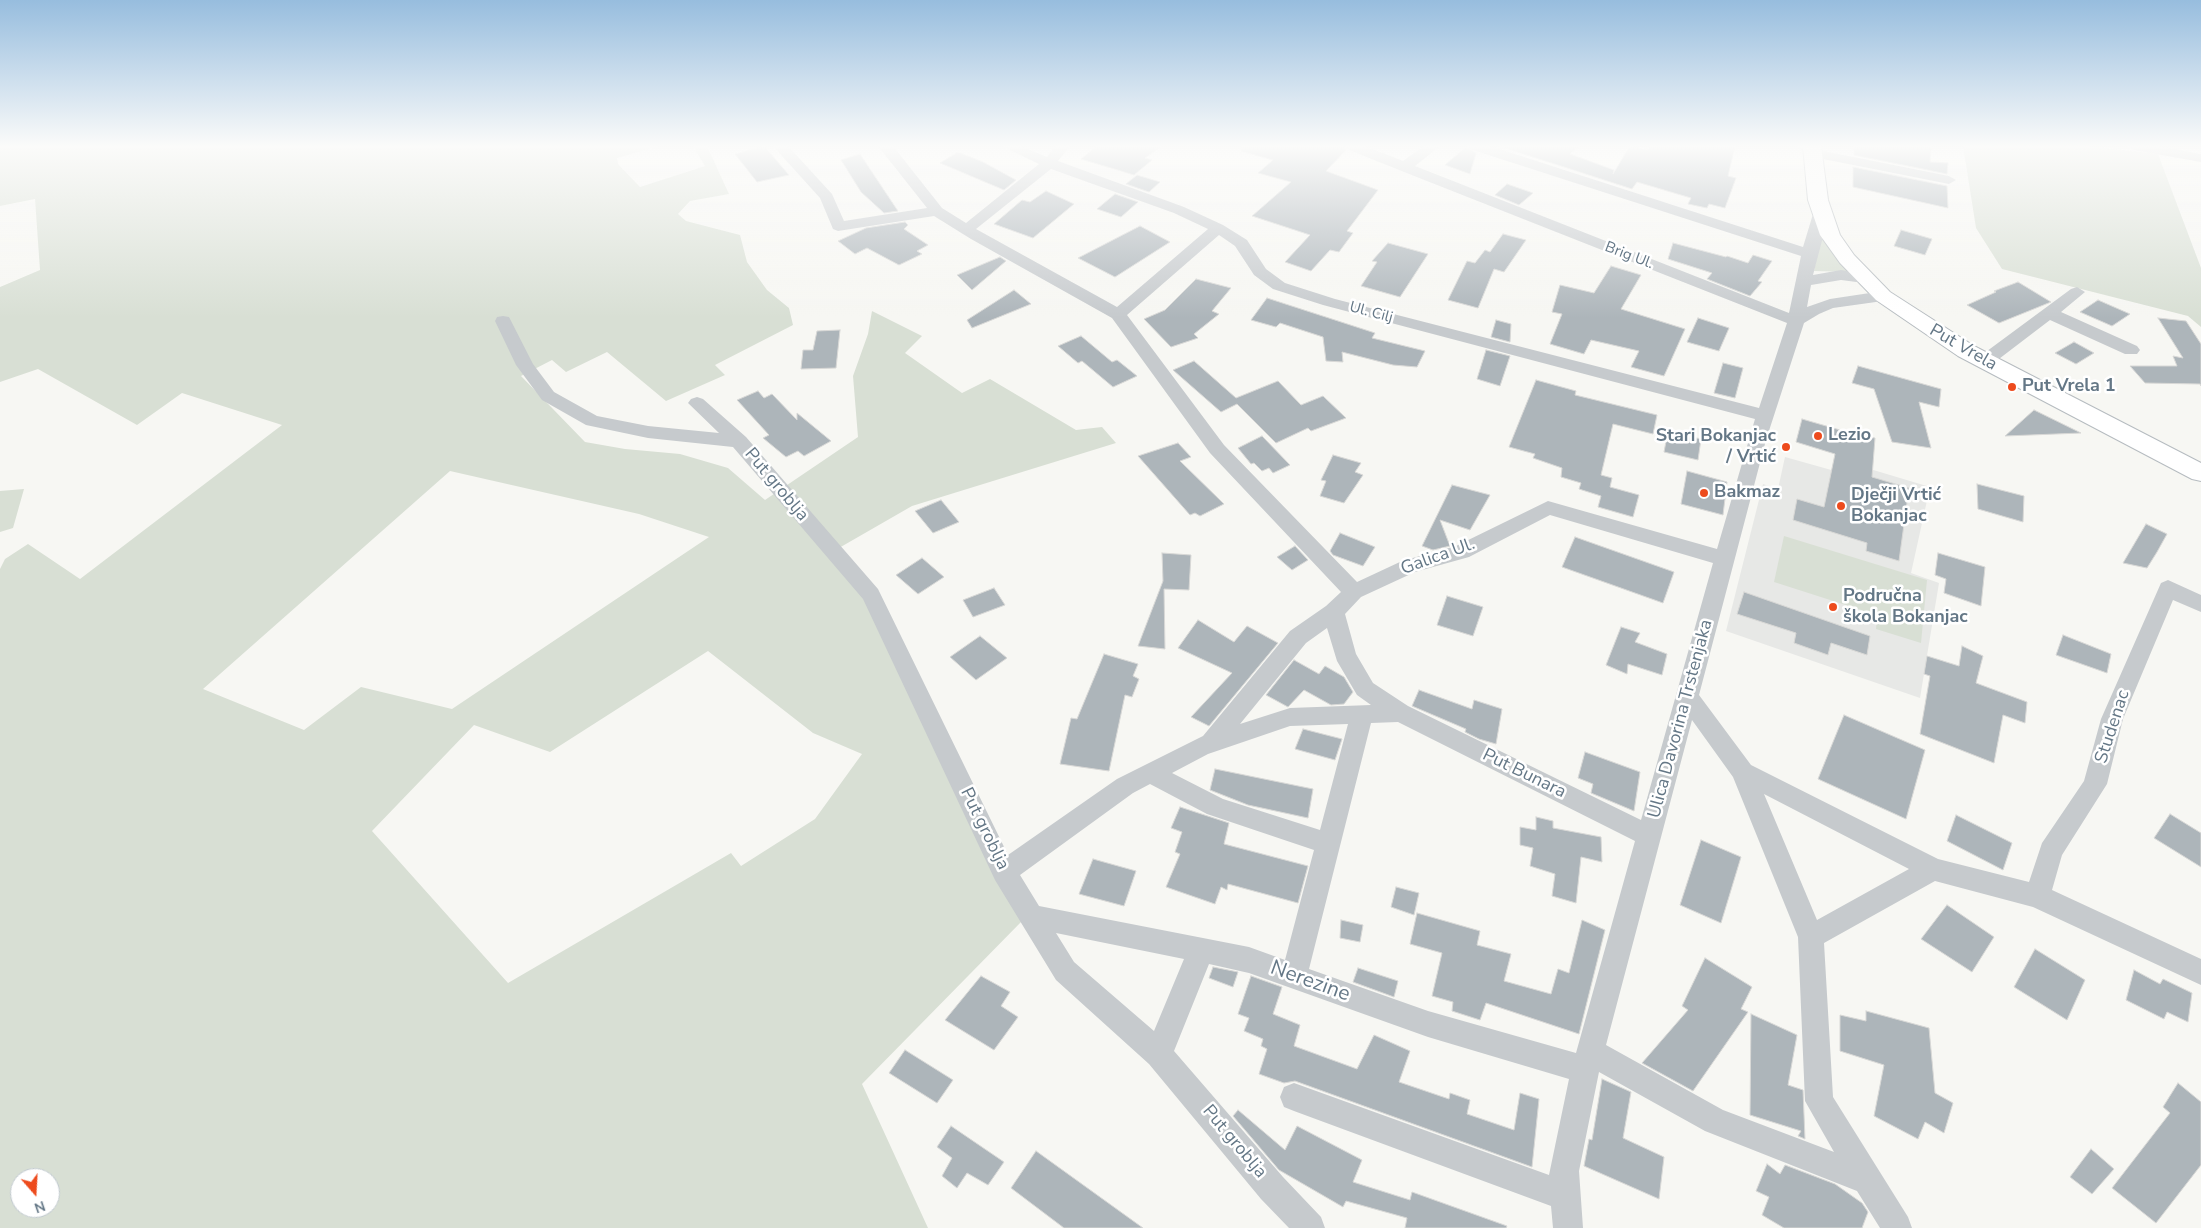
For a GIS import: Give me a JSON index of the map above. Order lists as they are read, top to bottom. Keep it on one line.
{"streets":{"main road":["Put Vrela"],"street":["Brig Ul.","Ul. Cilj","Put groblja","Galica Ul.","Ulica Davorina Trstenjaka","Studenac","Put Bunara","Nerezine"]},"crossings":[["Brig Ul.","Ulica Davorina Trstenjaka"],["Ul. Cilj","Ulica Davorina Trstenjaka"],["Put Vrela","Ulica Davorina Trstenjaka"],["Put groblja","Nerezine"],["Galica Ul.","Ulica Davorina Trstenjaka"],["Ulica Davorina Trstenjaka","Put Bunara"],["Ulica Davorina Trstenjaka","Nerezine"]],"places":["Put Vrela 1","Lezio","Stari Bokanjac / Vrtić","Bakmaz","Dječji Vrtić Bokanjac","Područna škola Bokanjac"],"north":"bottom"}
